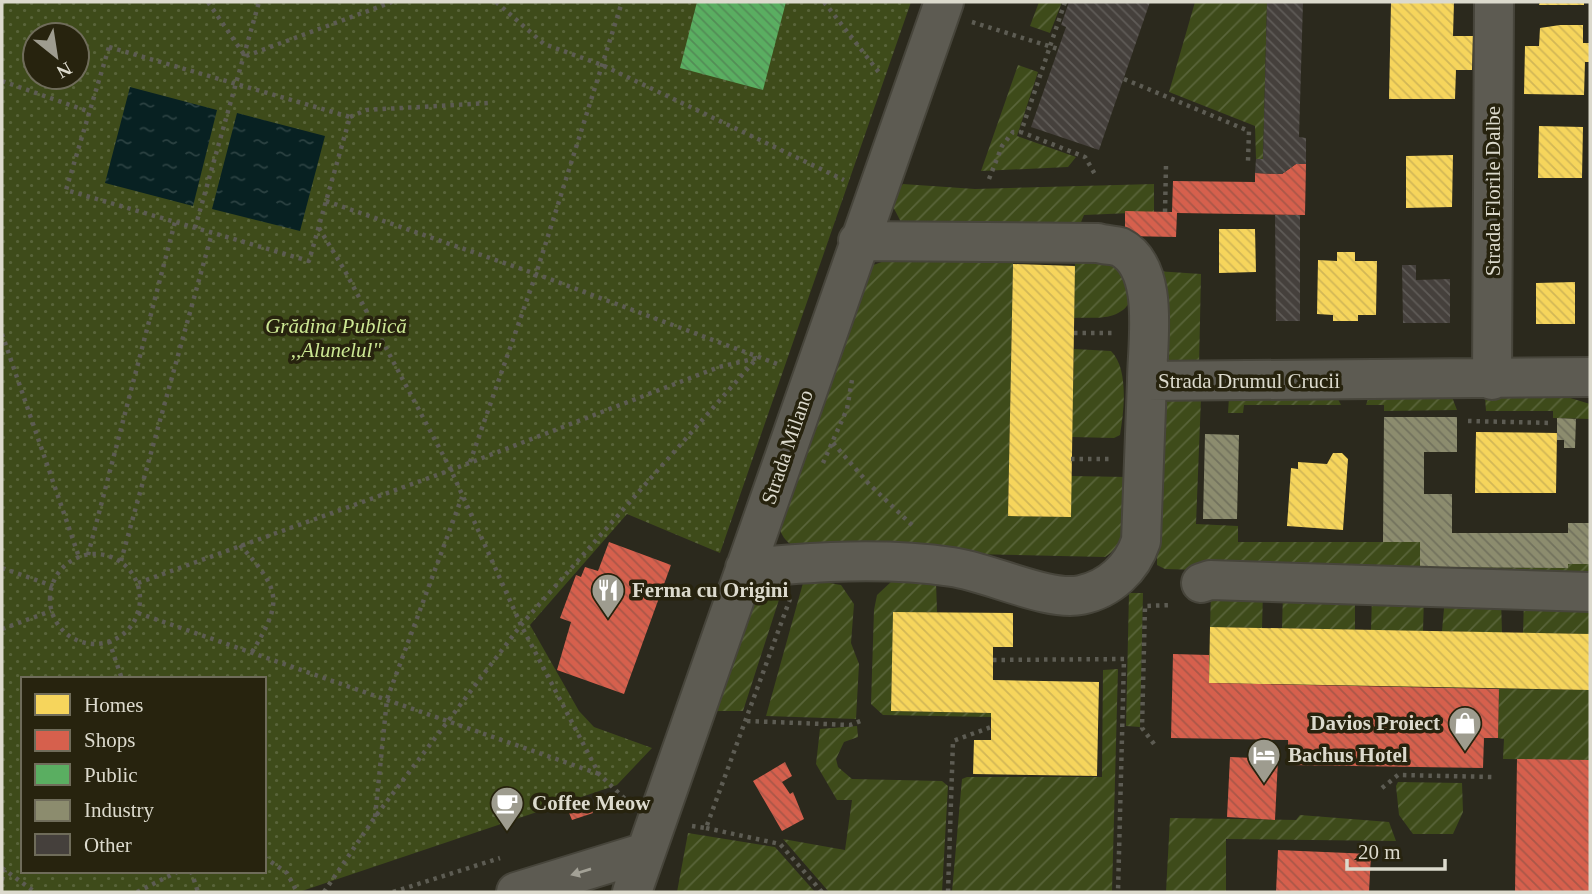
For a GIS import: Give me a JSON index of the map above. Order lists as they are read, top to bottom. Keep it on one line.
{"streets":{"street":["Strada Florile Dalbe","Strada Drumul Crucii","Strada Milano"]},"crossings":[["Strada Florile Dalbe","Strada Drumul Crucii"],["Strada Drumul Crucii","Strada Milano"]],"parks":["Grădina Publică ,,Alunelul\""],"places":{"restaurant":["Ferma cu Origini"],"shop":["Davios Proiect"],"hotel":["Bachus Hotel"],"cafe":["Coffee Meow"]},"legend":["Homes","Shops","Public","Industry","Other"],"scale_bar":"20 m","north":"bottom right"}
